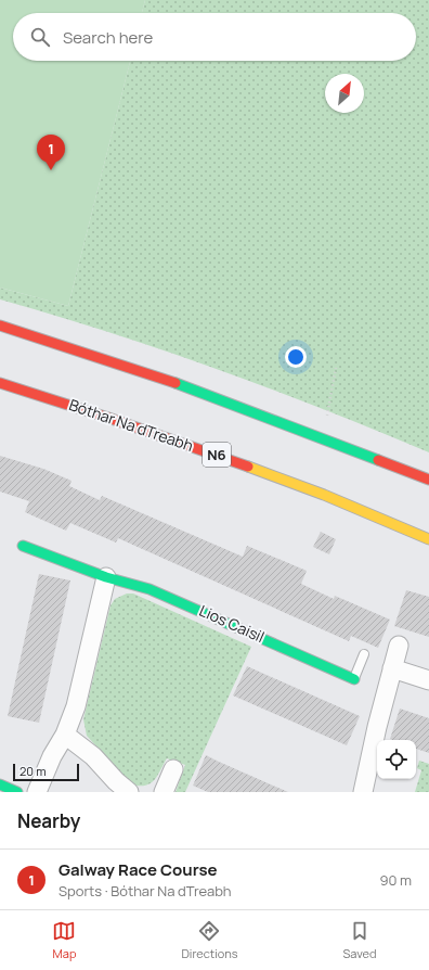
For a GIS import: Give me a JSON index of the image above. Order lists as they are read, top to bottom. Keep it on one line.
{"streets":{"main road":["Bóthar Na dTreabh","N6","Lios Caisil"]},"scale_bar":"20 m","north":"top right","page":{"search":"Search here","pins":"1","scale":"20 m","heading":"Nearby","list":[{"mark":"1","name":"Galway Race Course","note":"Sports · Bóthar Na dTreabh","value":"90 m"}],"nav":["Map","Directions","Saved"]}}
